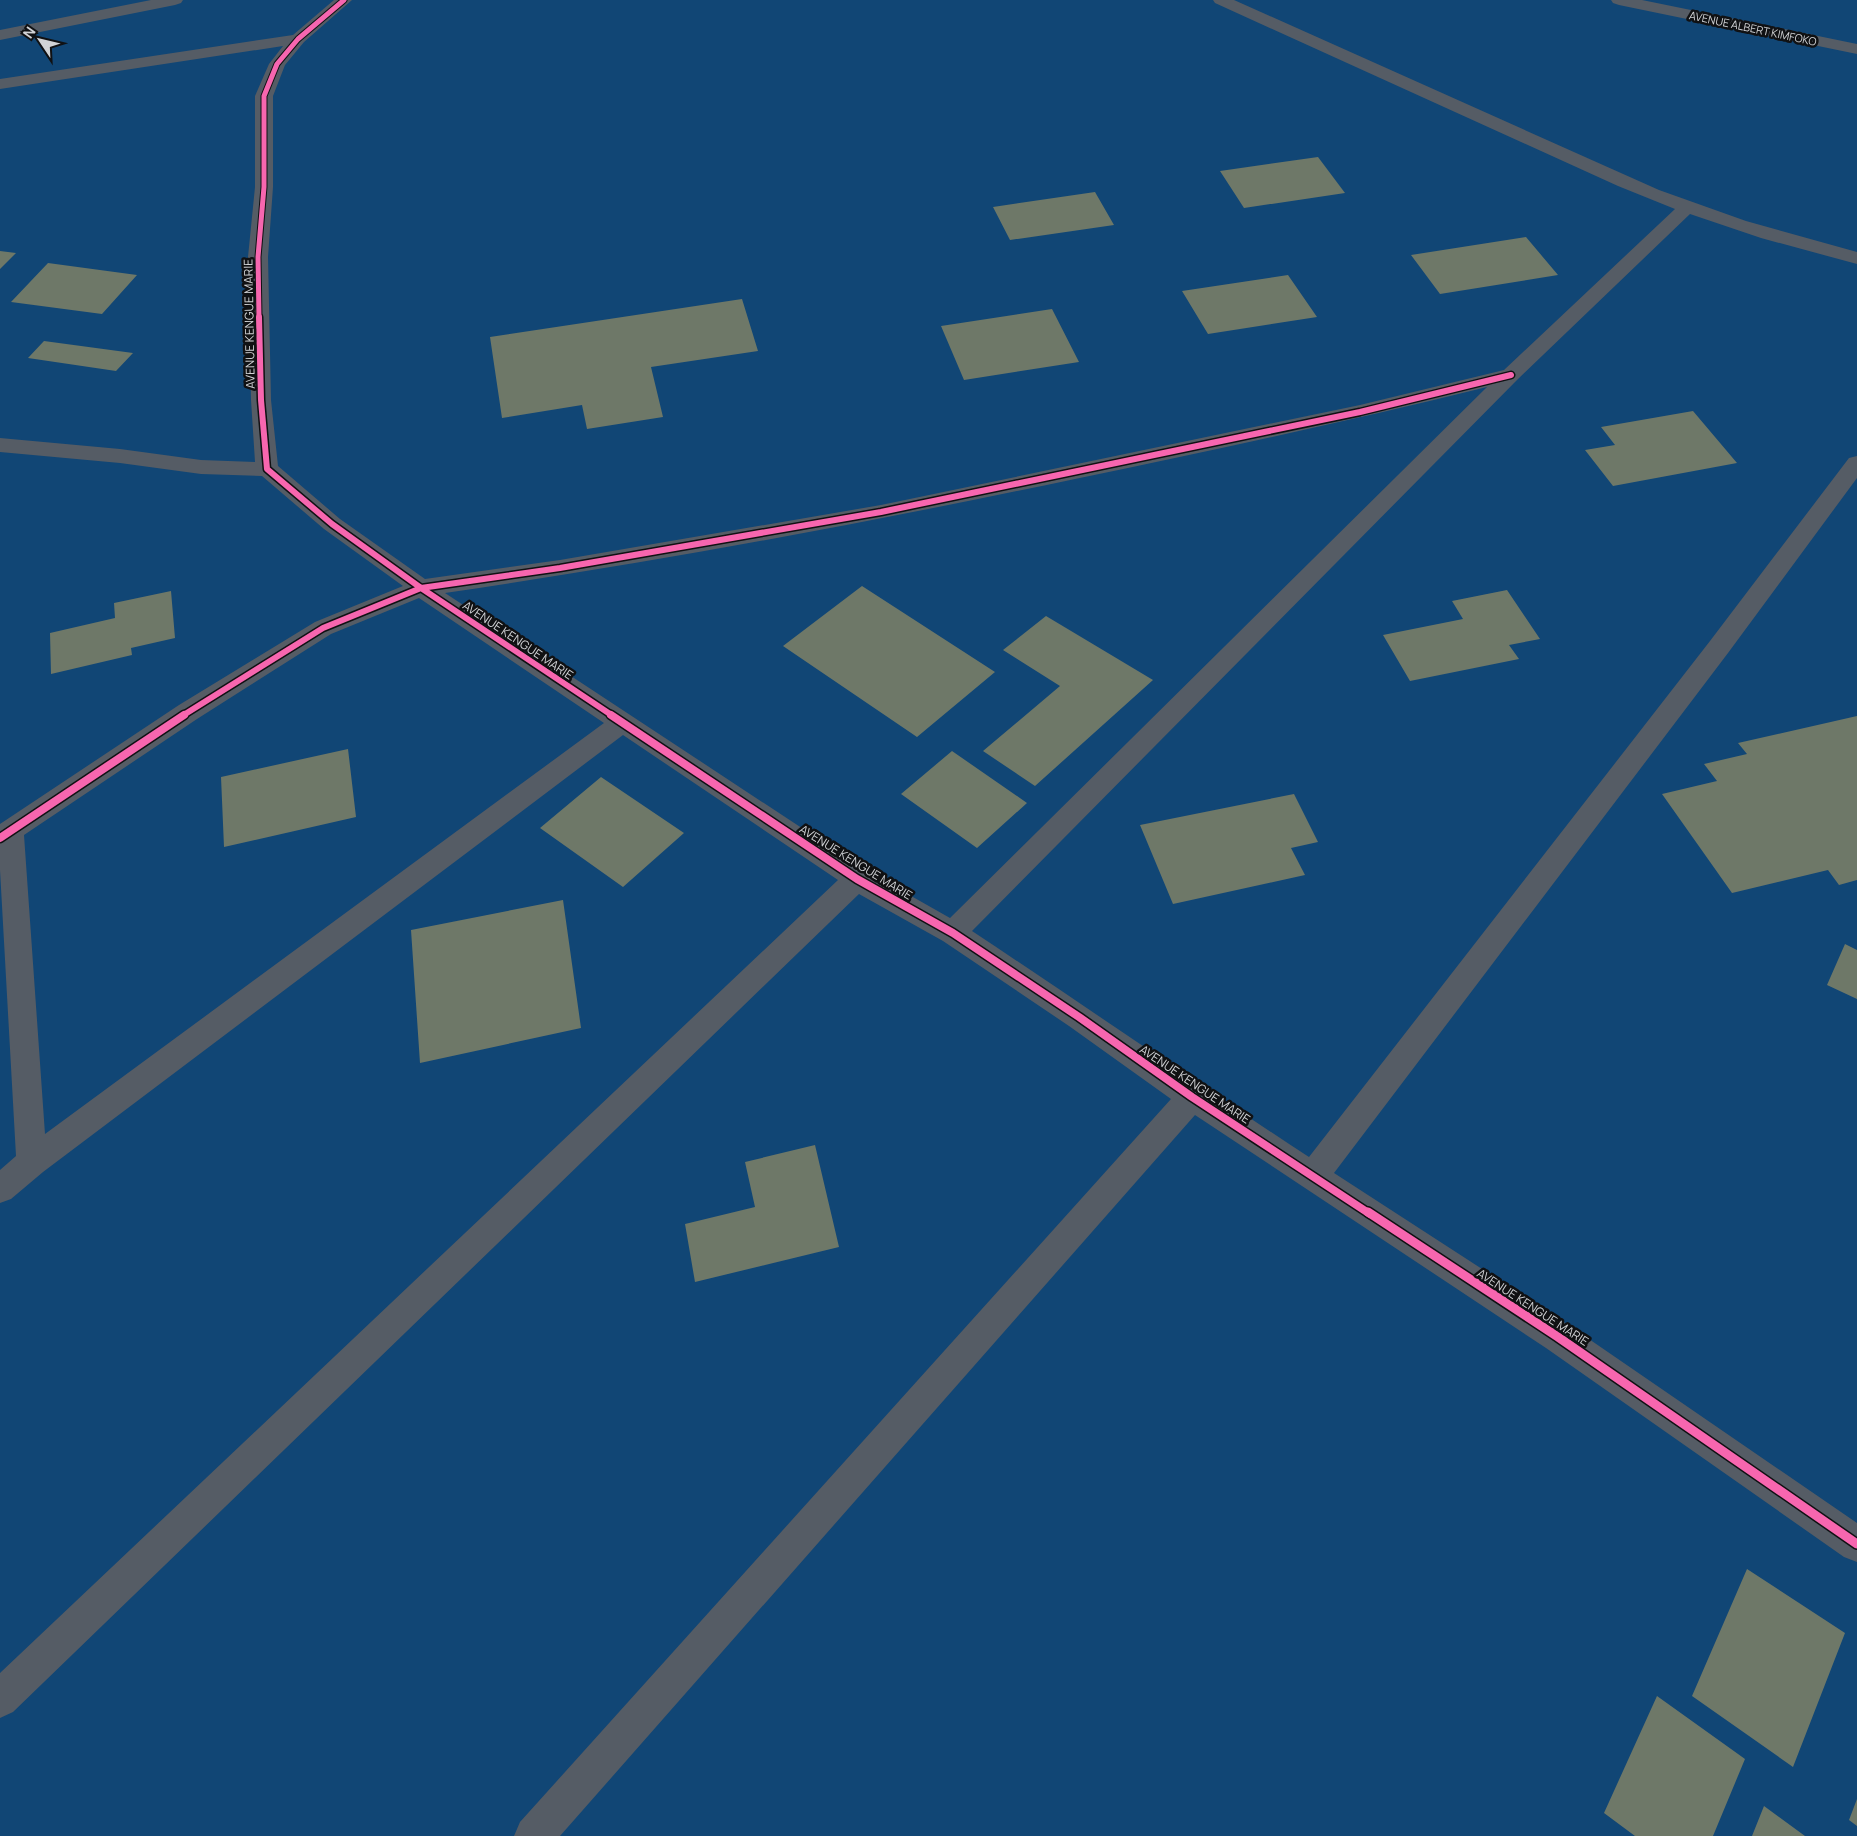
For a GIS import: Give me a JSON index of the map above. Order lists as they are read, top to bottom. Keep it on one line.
{"streets":{"street":["AVENUE ALBERT KIMFOKO","AVENUE KENGUE MARIE"]},"north":"top left"}
